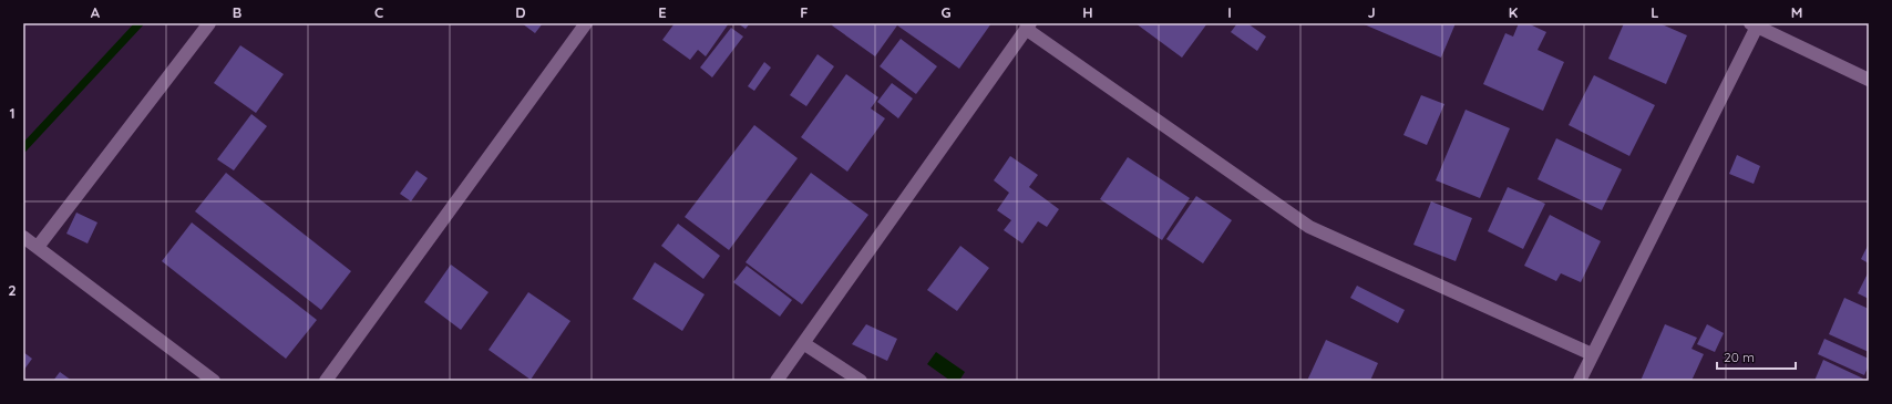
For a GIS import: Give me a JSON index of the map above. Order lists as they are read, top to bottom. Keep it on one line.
{"scale_bar":"20 m","grid":{"columns":["A","B","C","D","E","F","G","H","I","J","K","L","M"],"rows":["1","2"]}}
